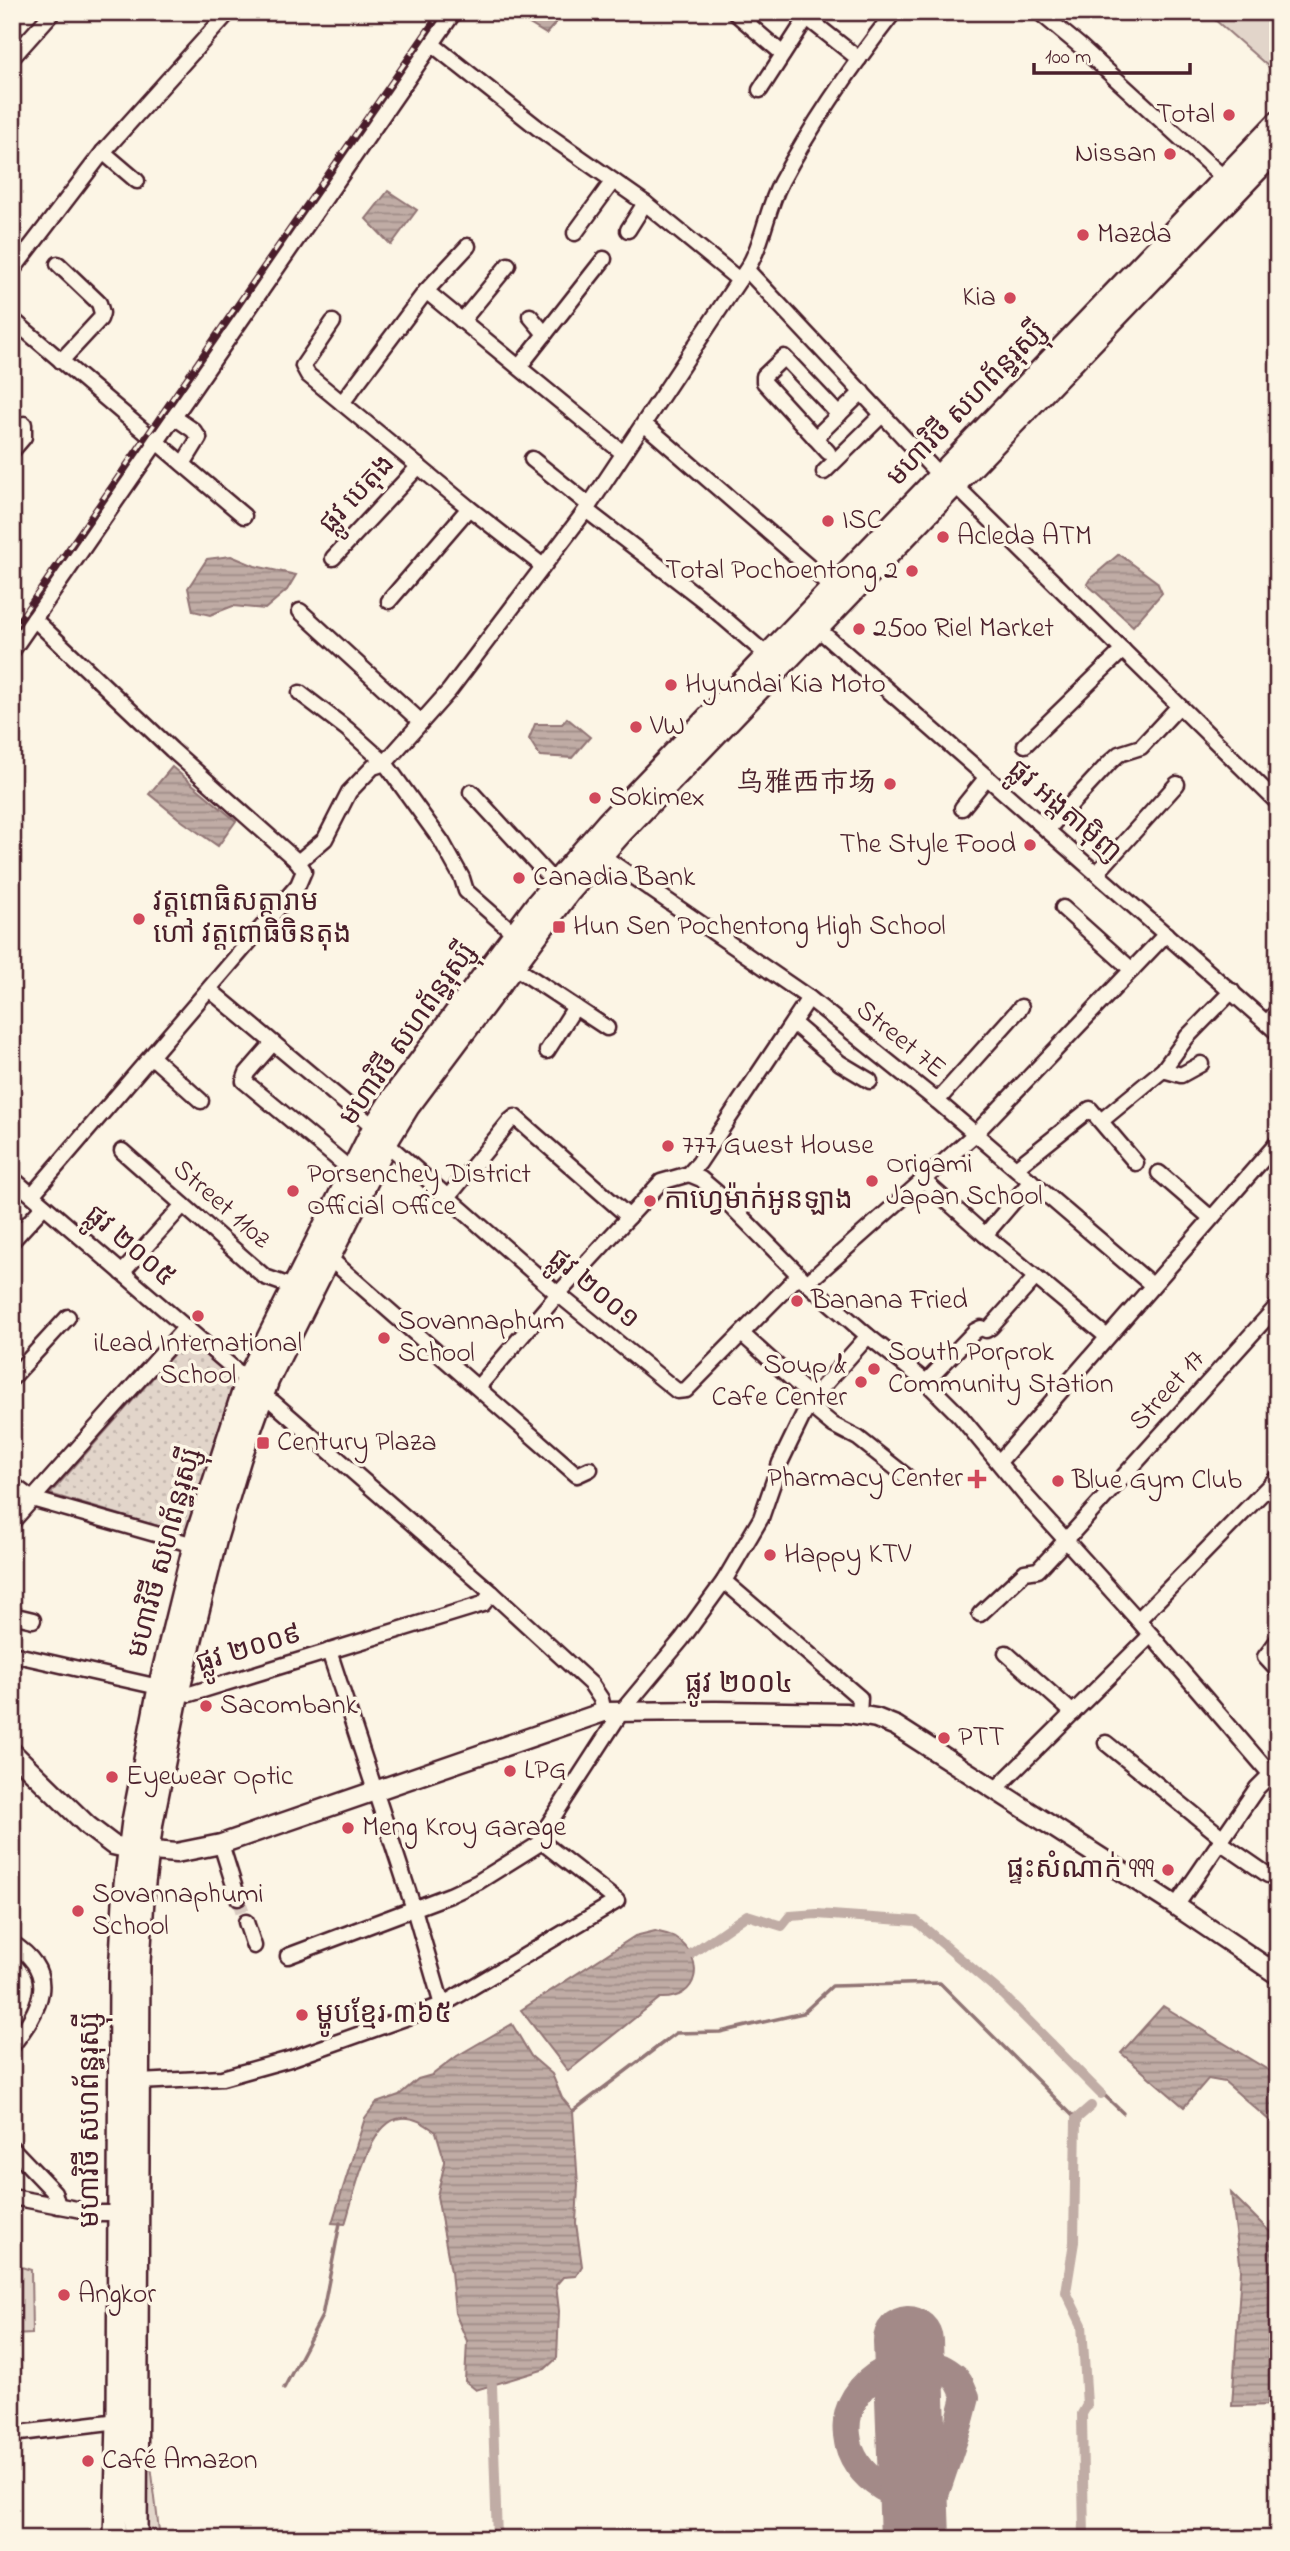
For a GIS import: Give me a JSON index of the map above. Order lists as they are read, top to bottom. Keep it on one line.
{"streets":{"highway":["មហាវិថី សហព័ន្ធរុស្ស៊ី"],"main road":["ផ្លូវ ២០០៤"],"street":["ផ្លូវ បេតុង","ផ្លូវ អង្តតាម៉ិញ","Street 7E","Street 110z","ផ្លូវ ២០០៥","ផ្លូវ ២០០១","Street 17","ផ្លូវ ២០០៩"]},"crossings":[["មហាវិថី សហព័ន្ធរុស្ស៊ី","ផ្លូវ អង្តតាម៉ិញ"],["មហាវិថី សហព័ន្ធរុស្ស៊ី","Street 7E"],["មហាវិថី សហព័ន្ធរុស្ស៊ី","Street 110z"],["មហាវិថី សហព័ន្ធរុស្ស៊ី","ផ្លូវ ២០០៥"],["មហាវិថី សហព័ន្ធរុស្ស៊ី","ផ្លូវ ២០០១"],["មហាវិថី សហព័ន្ធរុស្ស៊ី","ផ្លូវ ២០០៩"],["មហាវិថី សហព័ន្ធរុស្ស៊ី","ផ្លូវ ២០០៤"]],"places":{"other":["Total","Nissan","Mazda","Kia","ISC","Acleda ATM","Total Pochoentong 2","2500 Riel Market","Hyundai Kia Moto","VW","乌雅西市场","Sokimex","The Style Food","Canadia Bank","វត្តពោធិសត្តារាម ហៅ វត្តពោធិចិនតុង","777 Guest House","Origami Japan School","Porsenchey District Official Office","កាហ្វេម៉ាក់អូនឡាង","Banana Fried","iLead International School","Sovannaphum School","South Porprok Community Station","Soup & Cafe Center","Blue Gym Club","Happy KTV","Sacombank","PTT","LPG","Eyewear Optic","Meng Kroy Garage","ផ្ទះសំណាក់ 999","Sovannaphumi School","ម្ហូបខ្មែរ ៣៦៥","Angkor","Café Amazon"],"transit":["Hun Sen Pochentong High School","Century Plaza"],"health":["Pharmacy Center"]},"scale_bar":"100 m"}
